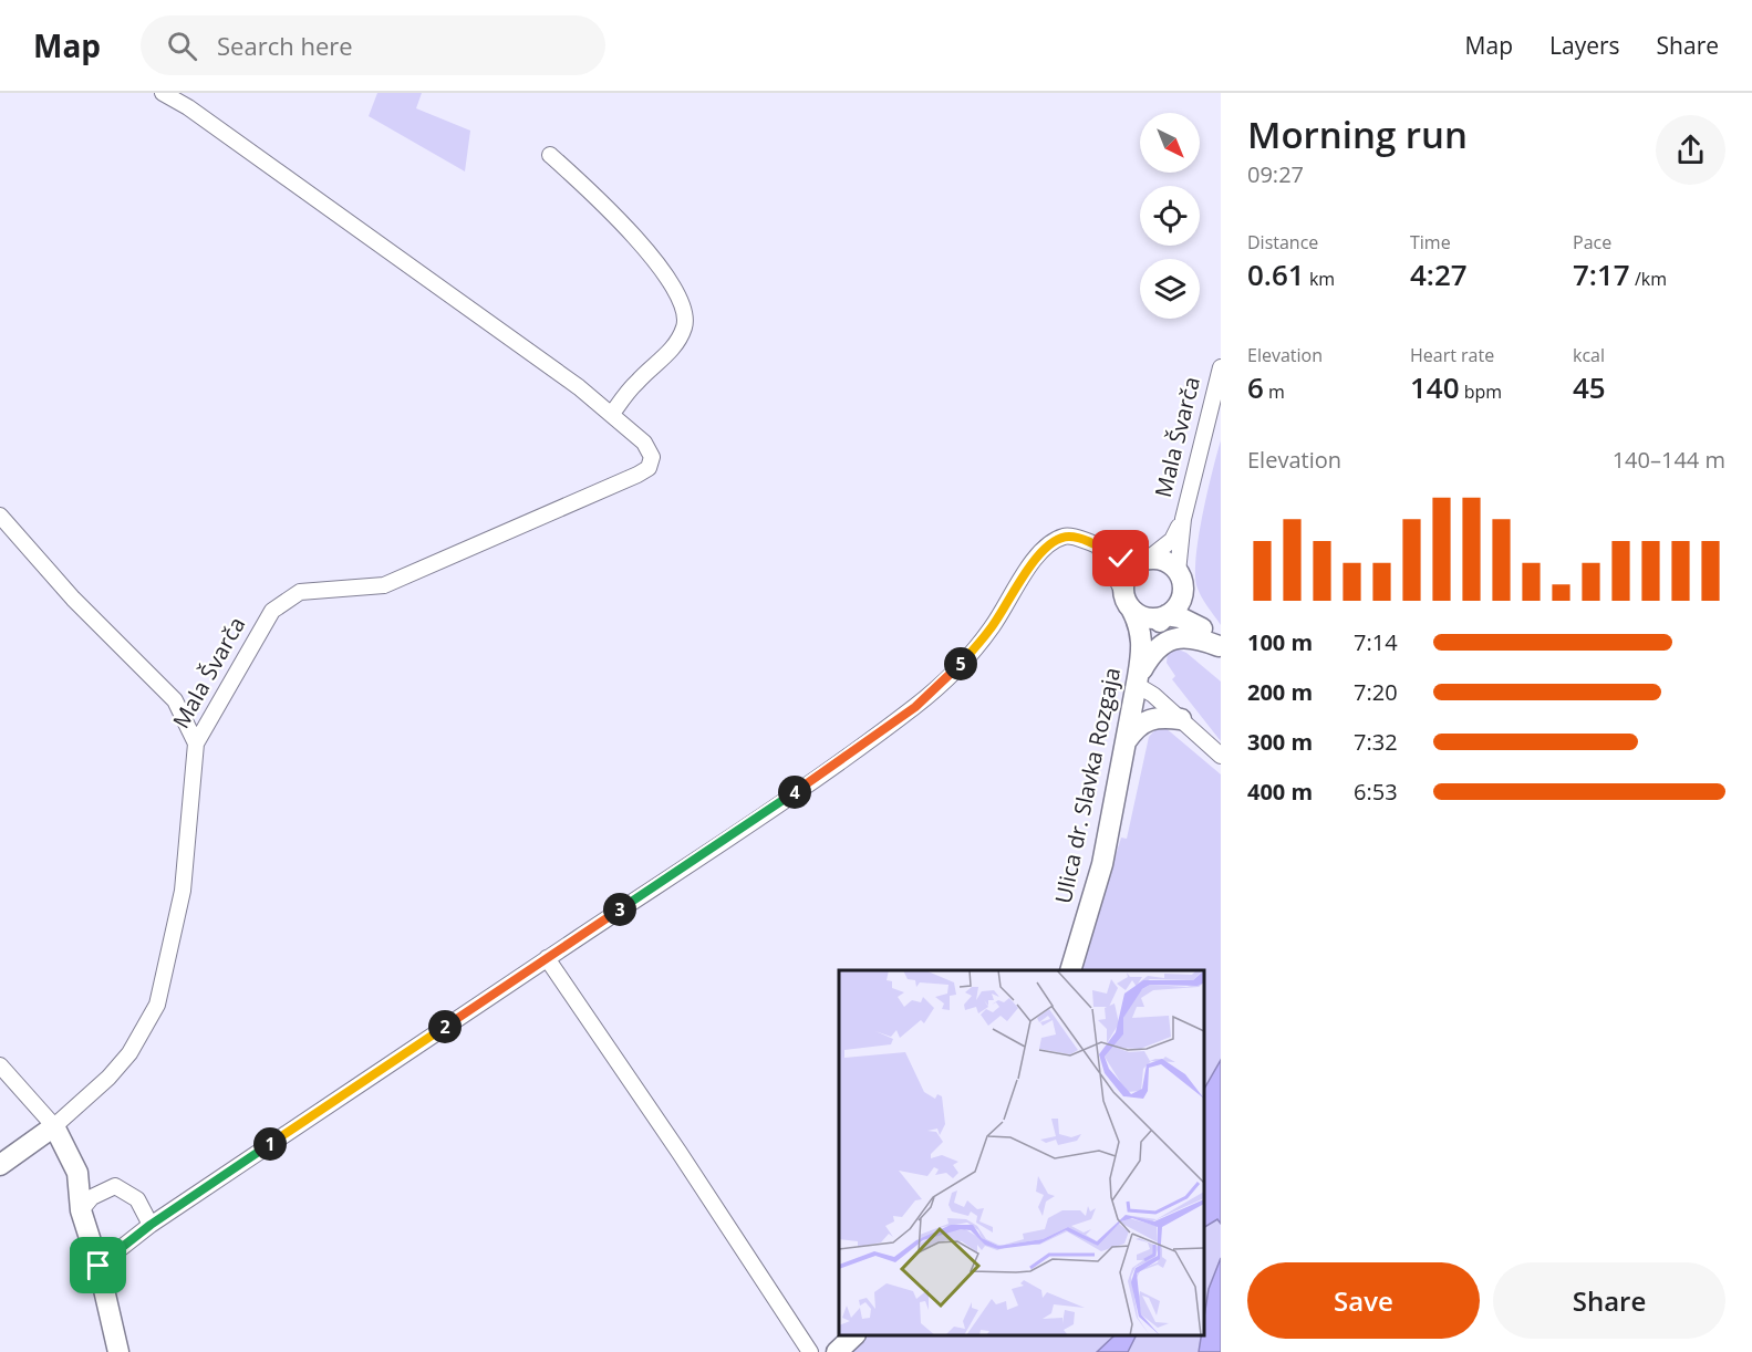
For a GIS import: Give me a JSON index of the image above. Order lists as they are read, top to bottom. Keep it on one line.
{"streets":{"street":["Mala Švarča","Ulica dr. Slavka Rozgaja"]},"north":"bottom right","page":{"header":"Map","search":"Search here","nav":["Map","Layers","Share"],"heading":["Morning run","09:27"],"stats":[["Distance","0.61 km"],["Time","4:27"],["Pace","7:17 /km"],["Elevation","6 m"],["Heart rate","140 bpm"],["kcal","45"]],"chart":["Elevation","140–144 m"],"list":[{"name":"100 m","note":"7:14"},{"name":"200 m","note":"7:20"},{"name":"300 m","note":"7:32"},{"name":"400 m","note":"6:53"}],"pins":["5","4","3","2","1"],"buttons":["Save","Share"]}}
